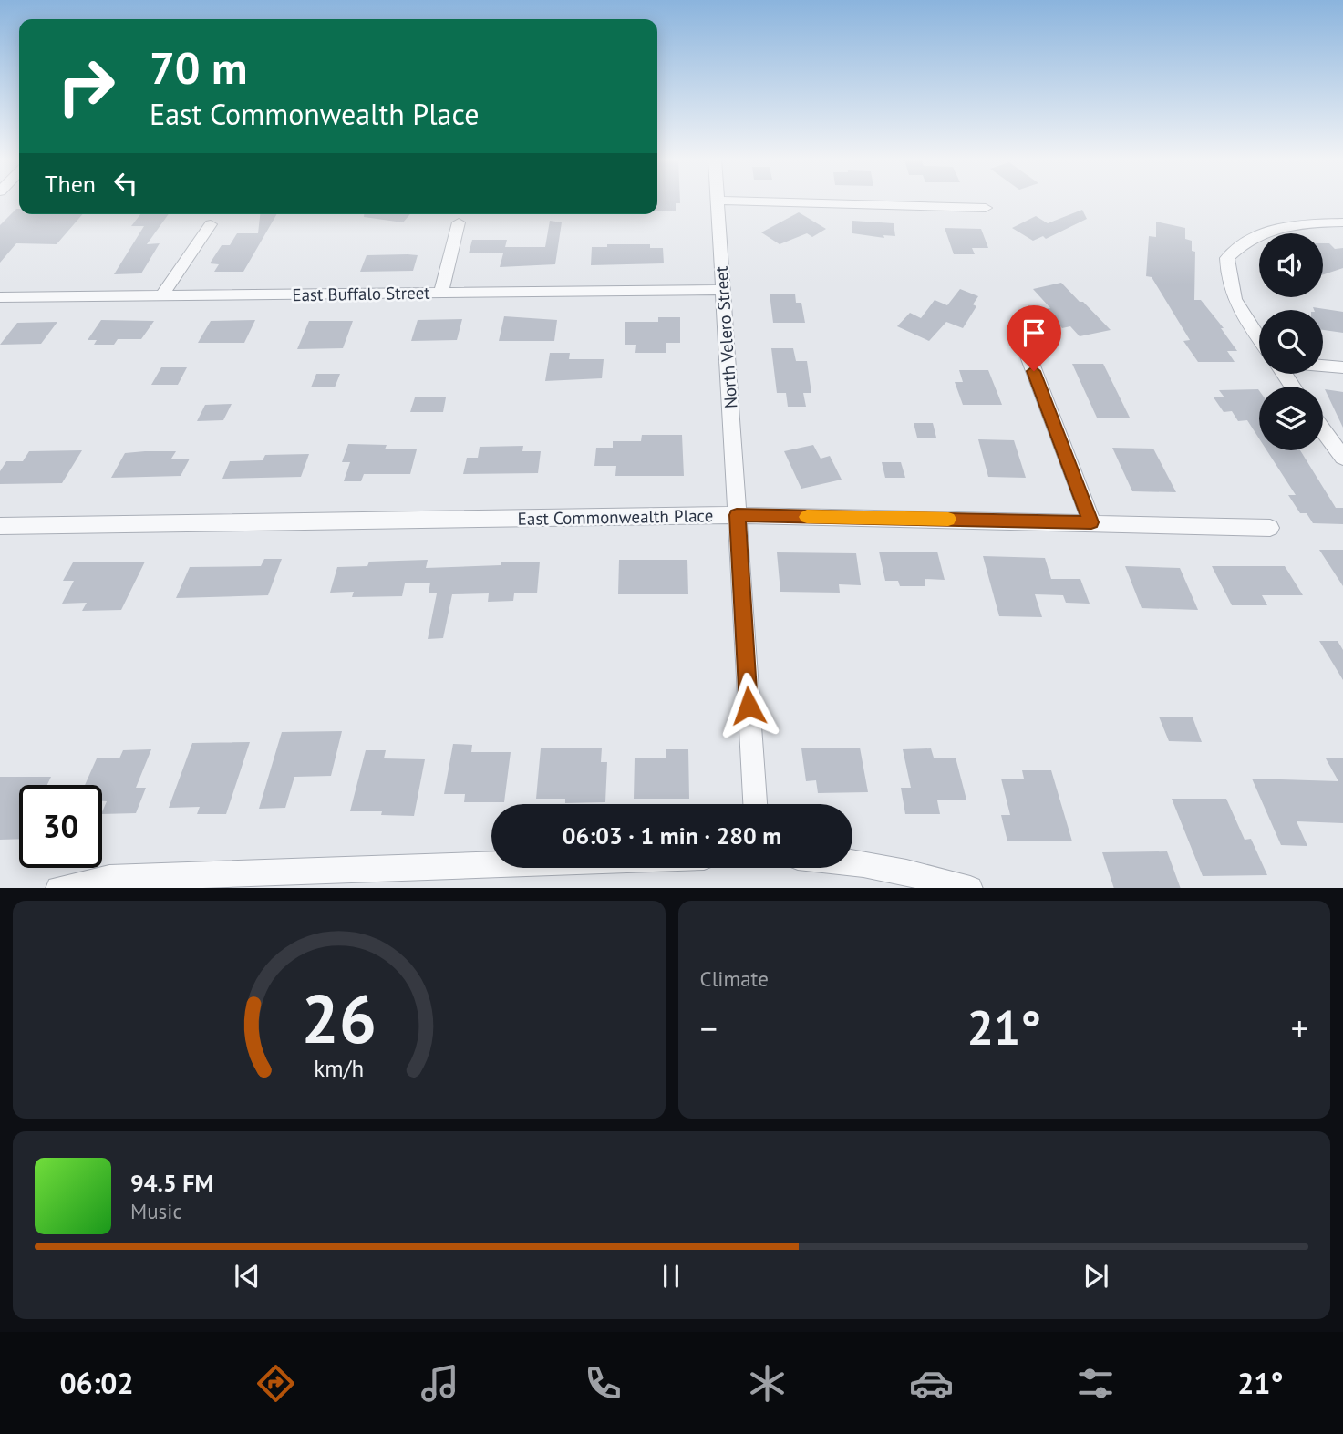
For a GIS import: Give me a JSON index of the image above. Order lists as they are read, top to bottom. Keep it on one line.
{"streets":{"street":["East Buffalo Street","North Velero Street","East Commonwealth Place"]},"crossings":[["East Buffalo Street","North Velero Street"],["North Velero Street","East Commonwealth Place"]],"page":{"turn":["70 m","East Commonwealth Place"],"then":"Then","limit":"30","trip":"06:03 · 1 min · 280 m","tile":"Climate","heat":["−","21°","+"],"song":["94.5 FM","Music"],"tabs":["06:02","21°"],"gauge":["26","km/h"]}}
